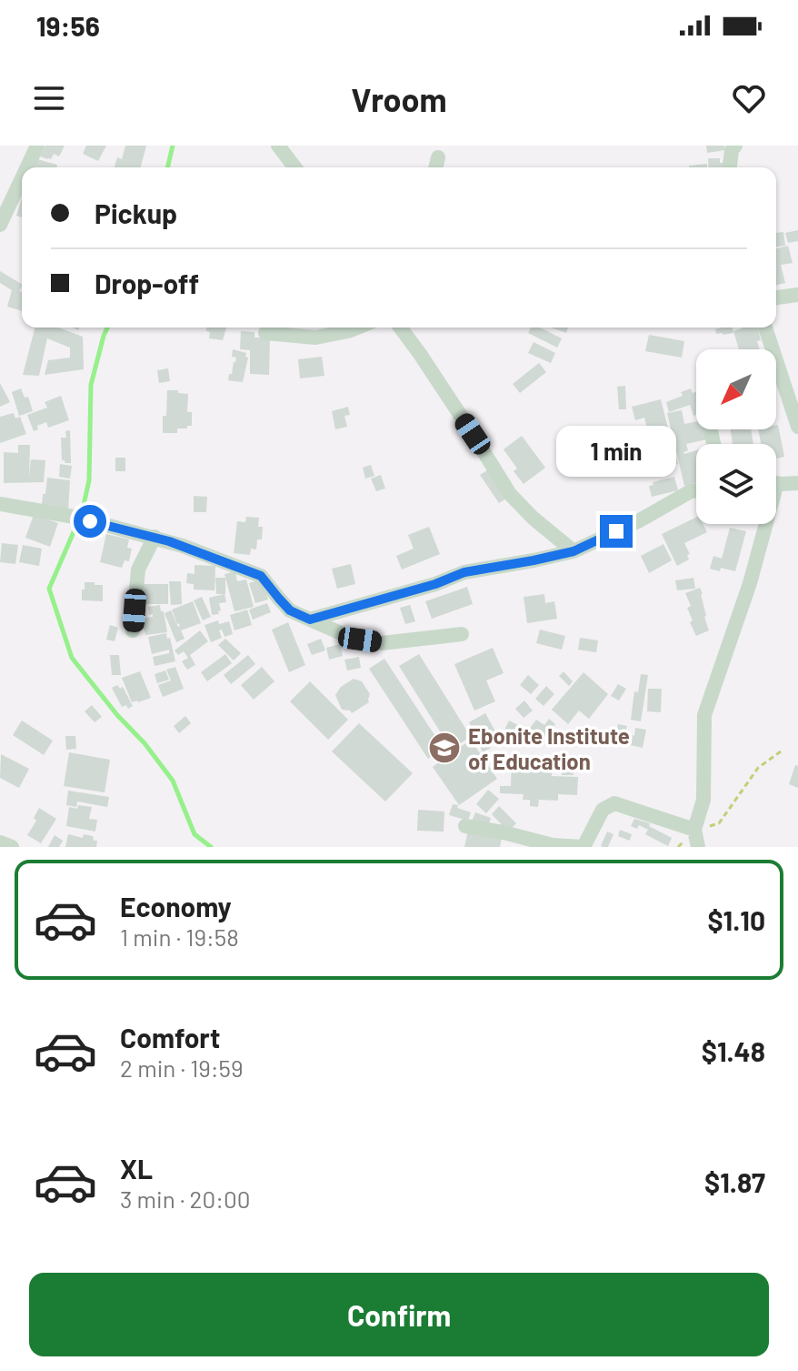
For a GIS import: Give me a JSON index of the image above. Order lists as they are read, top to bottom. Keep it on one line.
{"places":{"school or university":["Ebonite Institute of Education"]},"north":"bottom left","page":{"status":"19:56","header":"Vroom","banner":["Pickup","Drop-off"],"bubble":"1 min","list":[{"name":"Economy","note":"1 min · 19:58","value":"$1.10"},{"name":"Comfort","note":"2 min · 19:59","value":"$1.48"},{"name":"XL","note":"3 min · 20:00","value":"$1.87"}],"buttons":"Confirm"}}
